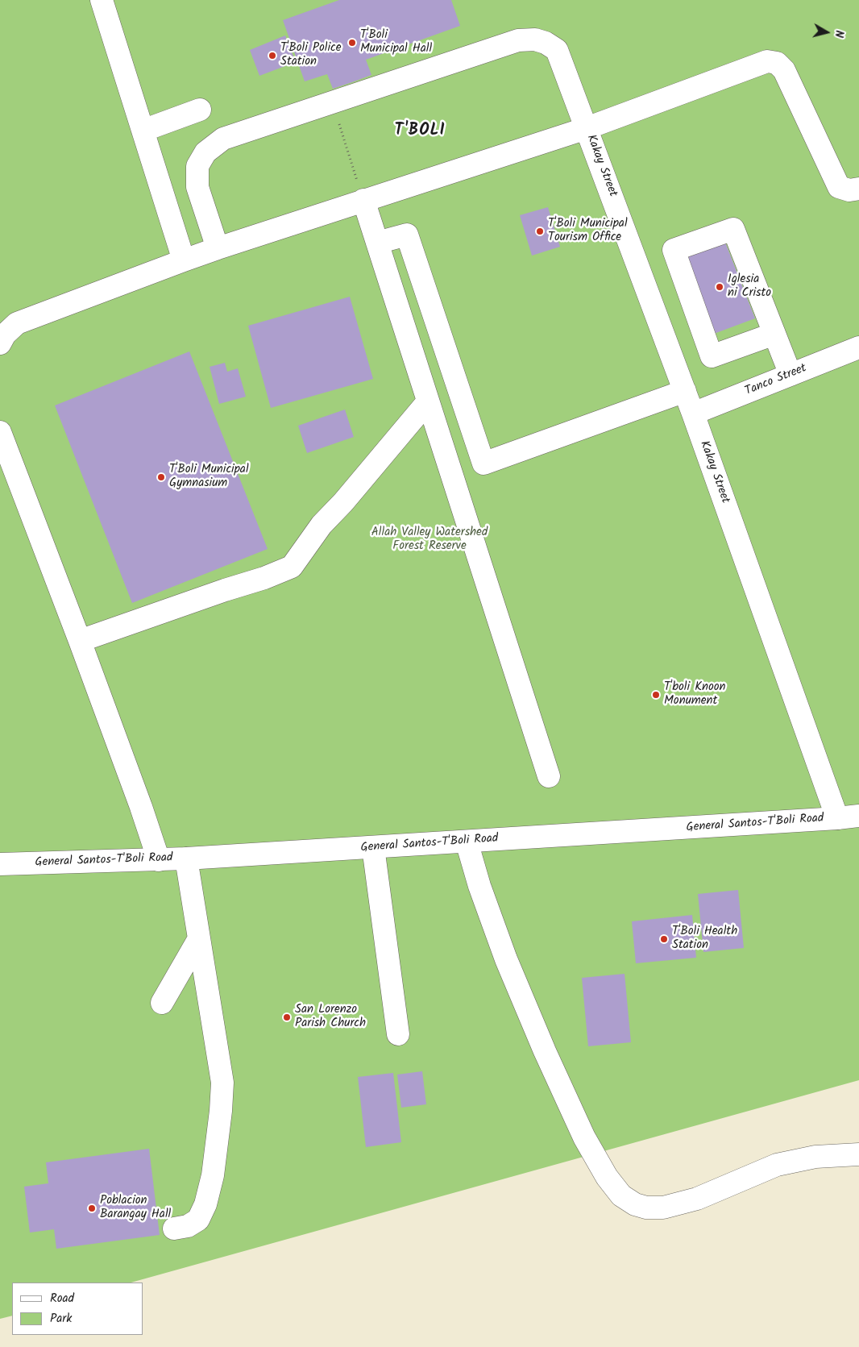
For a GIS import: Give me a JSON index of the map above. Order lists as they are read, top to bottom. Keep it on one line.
{"streets":{"street":["Kakay Street","Tanco Street","General Santos-T'Boli Road"]},"crossings":[["Kakay Street","Tanco Street"],["Kakay Street","General Santos-T'Boli Road"]],"districts":["T'BOLI"],"parks":["Allah Valley Watershed Forest Reserve"],"places":["T'Boli Municipal Hall","T'Boli Police Station","T'Boli Municipal Tourism Office","Iglesia ni Cristo","T'Boli Municipal Gymnasium","T'boli Knoon Monument","T'Boli Health Station","San Lorenzo Parish Church","Poblacion Barangay Hall"],"legend":["Road","Park"],"north":"right"}
